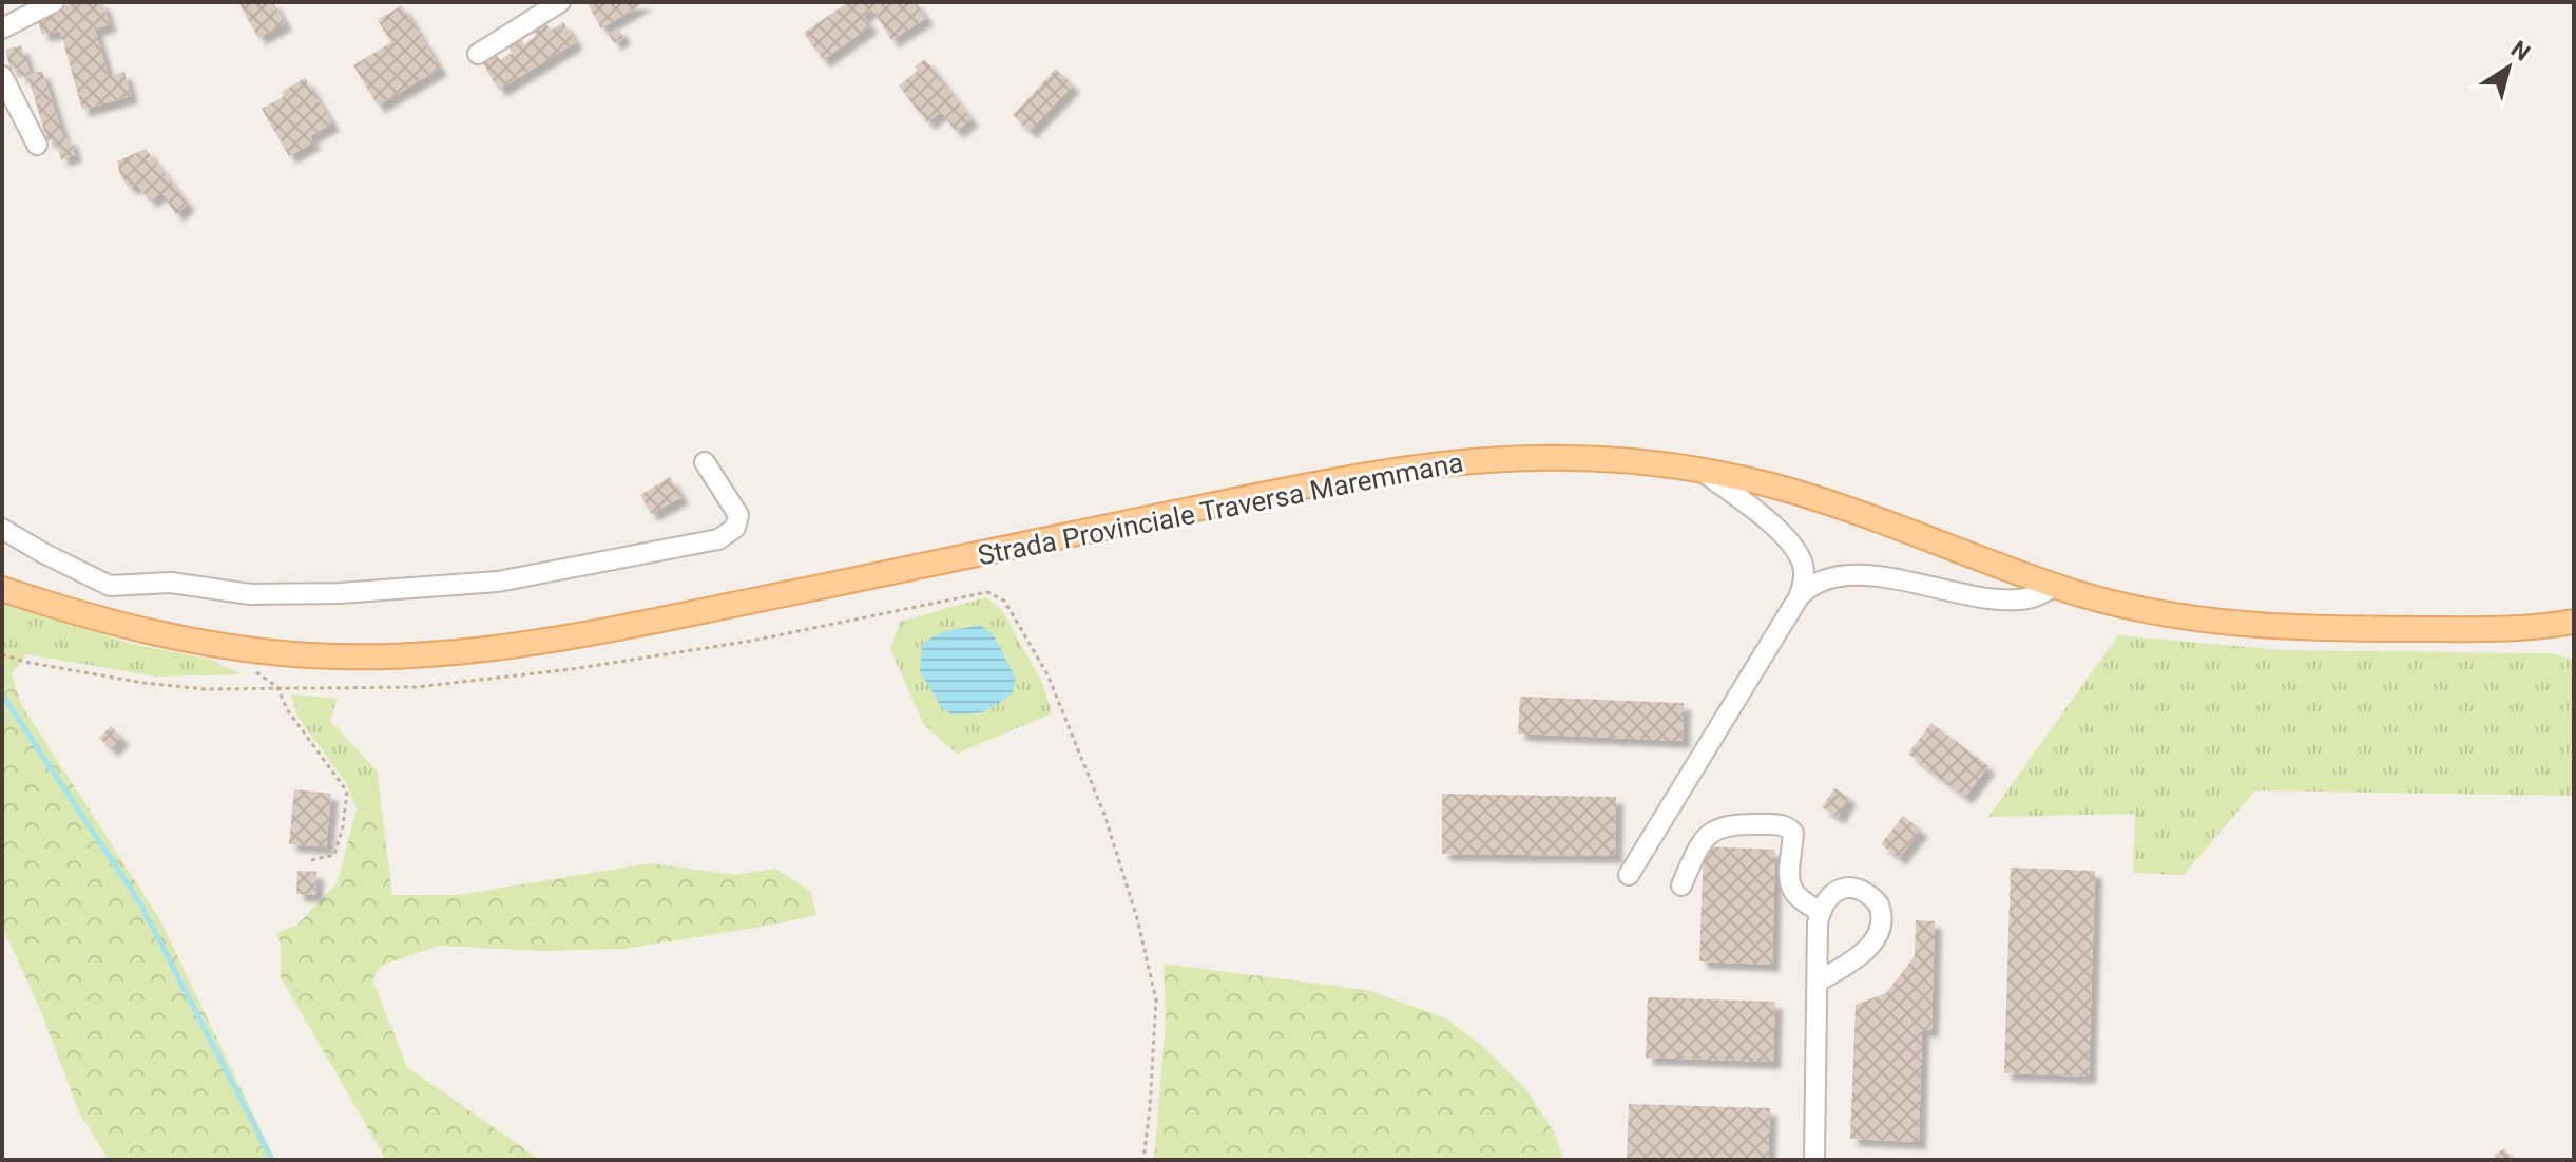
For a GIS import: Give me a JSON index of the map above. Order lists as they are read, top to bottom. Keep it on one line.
{"streets":{"main road":["Strada Provinciale Traversa Maremmana"]},"north":"top right"}
